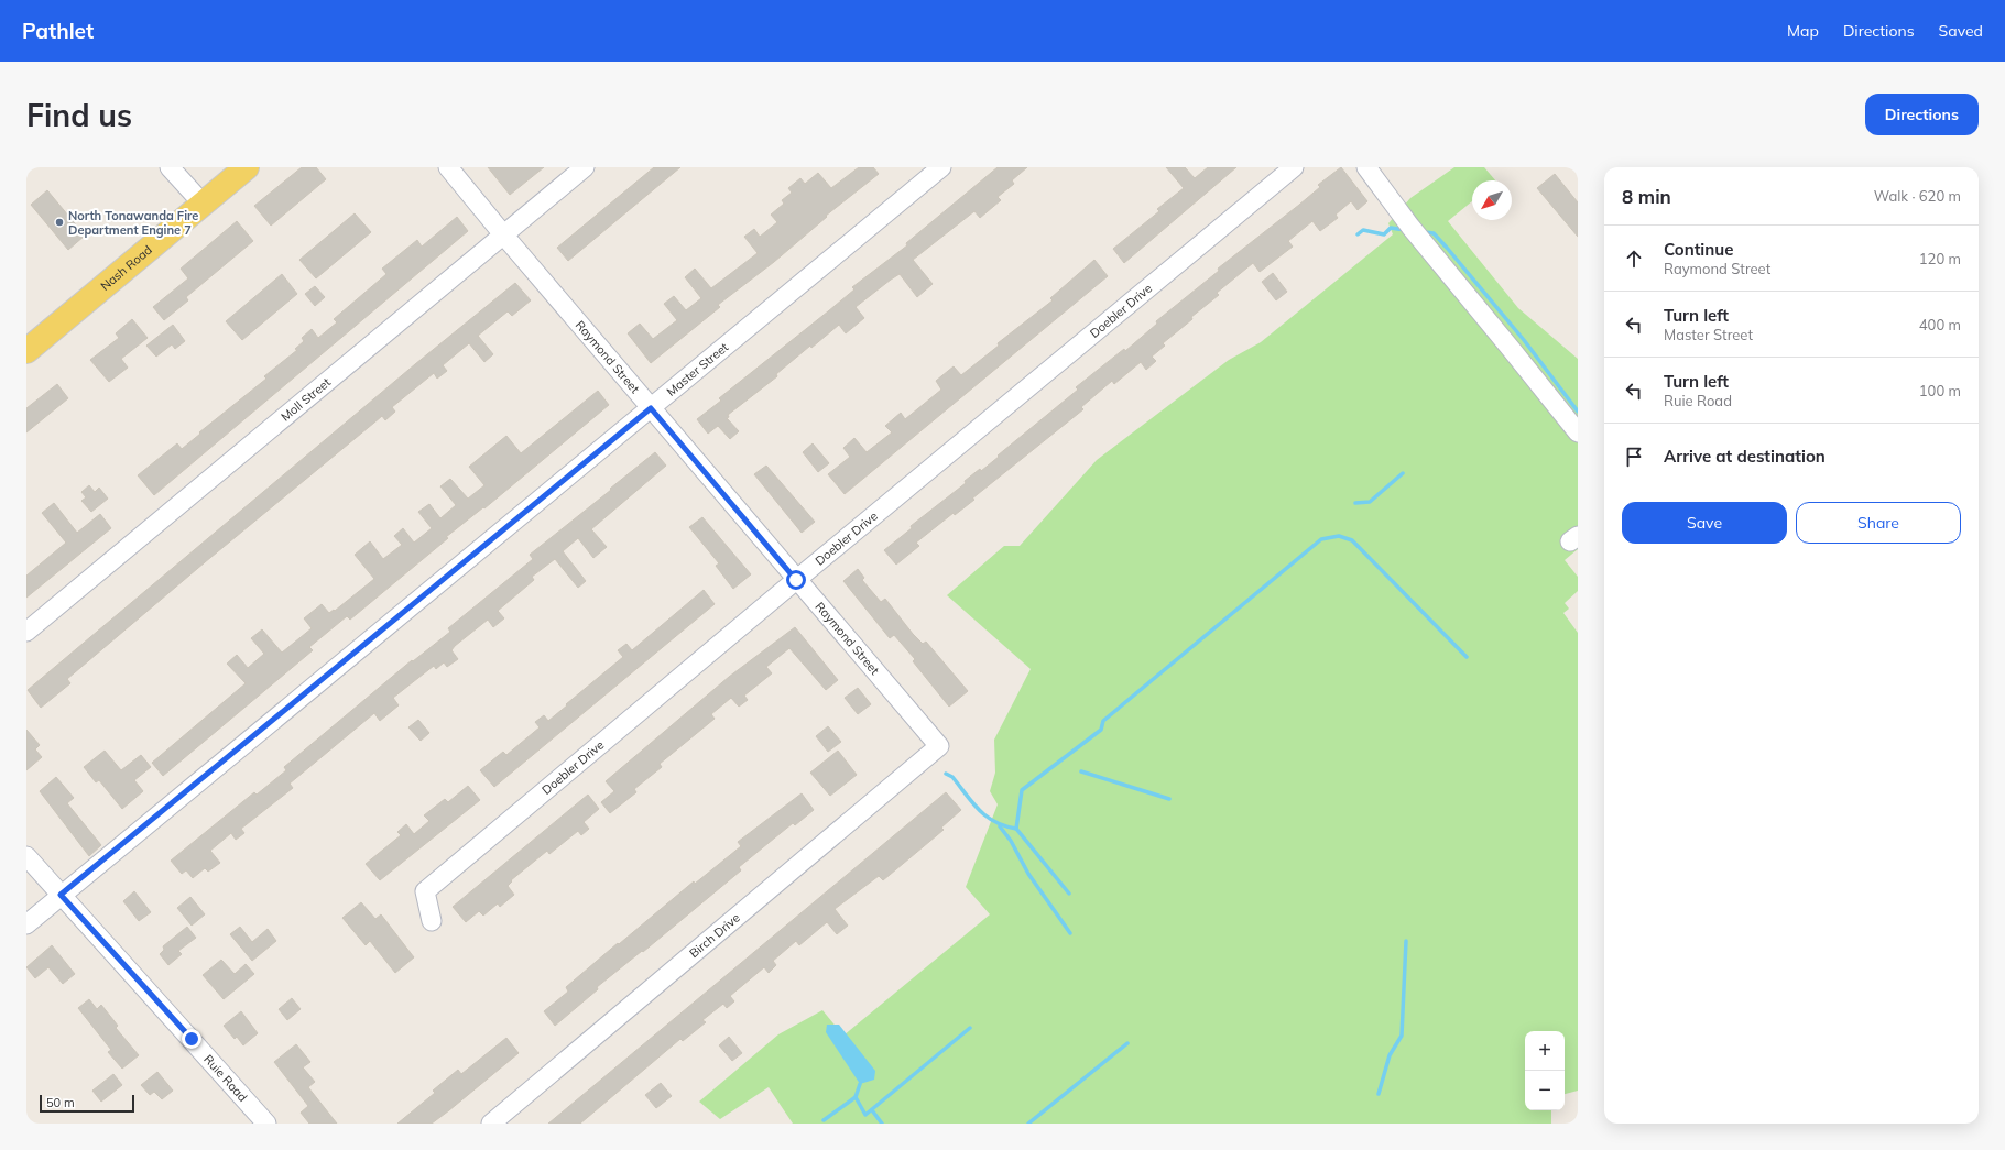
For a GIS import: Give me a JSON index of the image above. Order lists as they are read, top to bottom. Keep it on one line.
{"streets":{"main road":["Nash Road"],"street":["Doebler Drive","Raymond Street","Master Street","Moll Street","Birch Drive","Ruie Road"]},"crossings":[["Doebler Drive","Raymond Street"],["Raymond Street","Master Street"],["Raymond Street","Moll Street"],["Raymond Street","Birch Drive"],["Master Street","Ruie Road"]],"places":["North Tonawanda Fire Department Engine 7"],"scale_bar":"50 m","north":"bottom left","page":{"header":"Pathlet","nav":["Map","Directions","Saved"],"buttons":["Directions",["Save","Share"]],"title":"Find us","heading":["8 min","Walk · 620 m"],"list":[["Continue","Raymond Street","120 m"],["Turn left","Master Street","400 m"],["Turn left","Ruie Road","100 m"],"Arrive at destination"],"map_buttons":["+","−"],"scale":"50 m"}}
